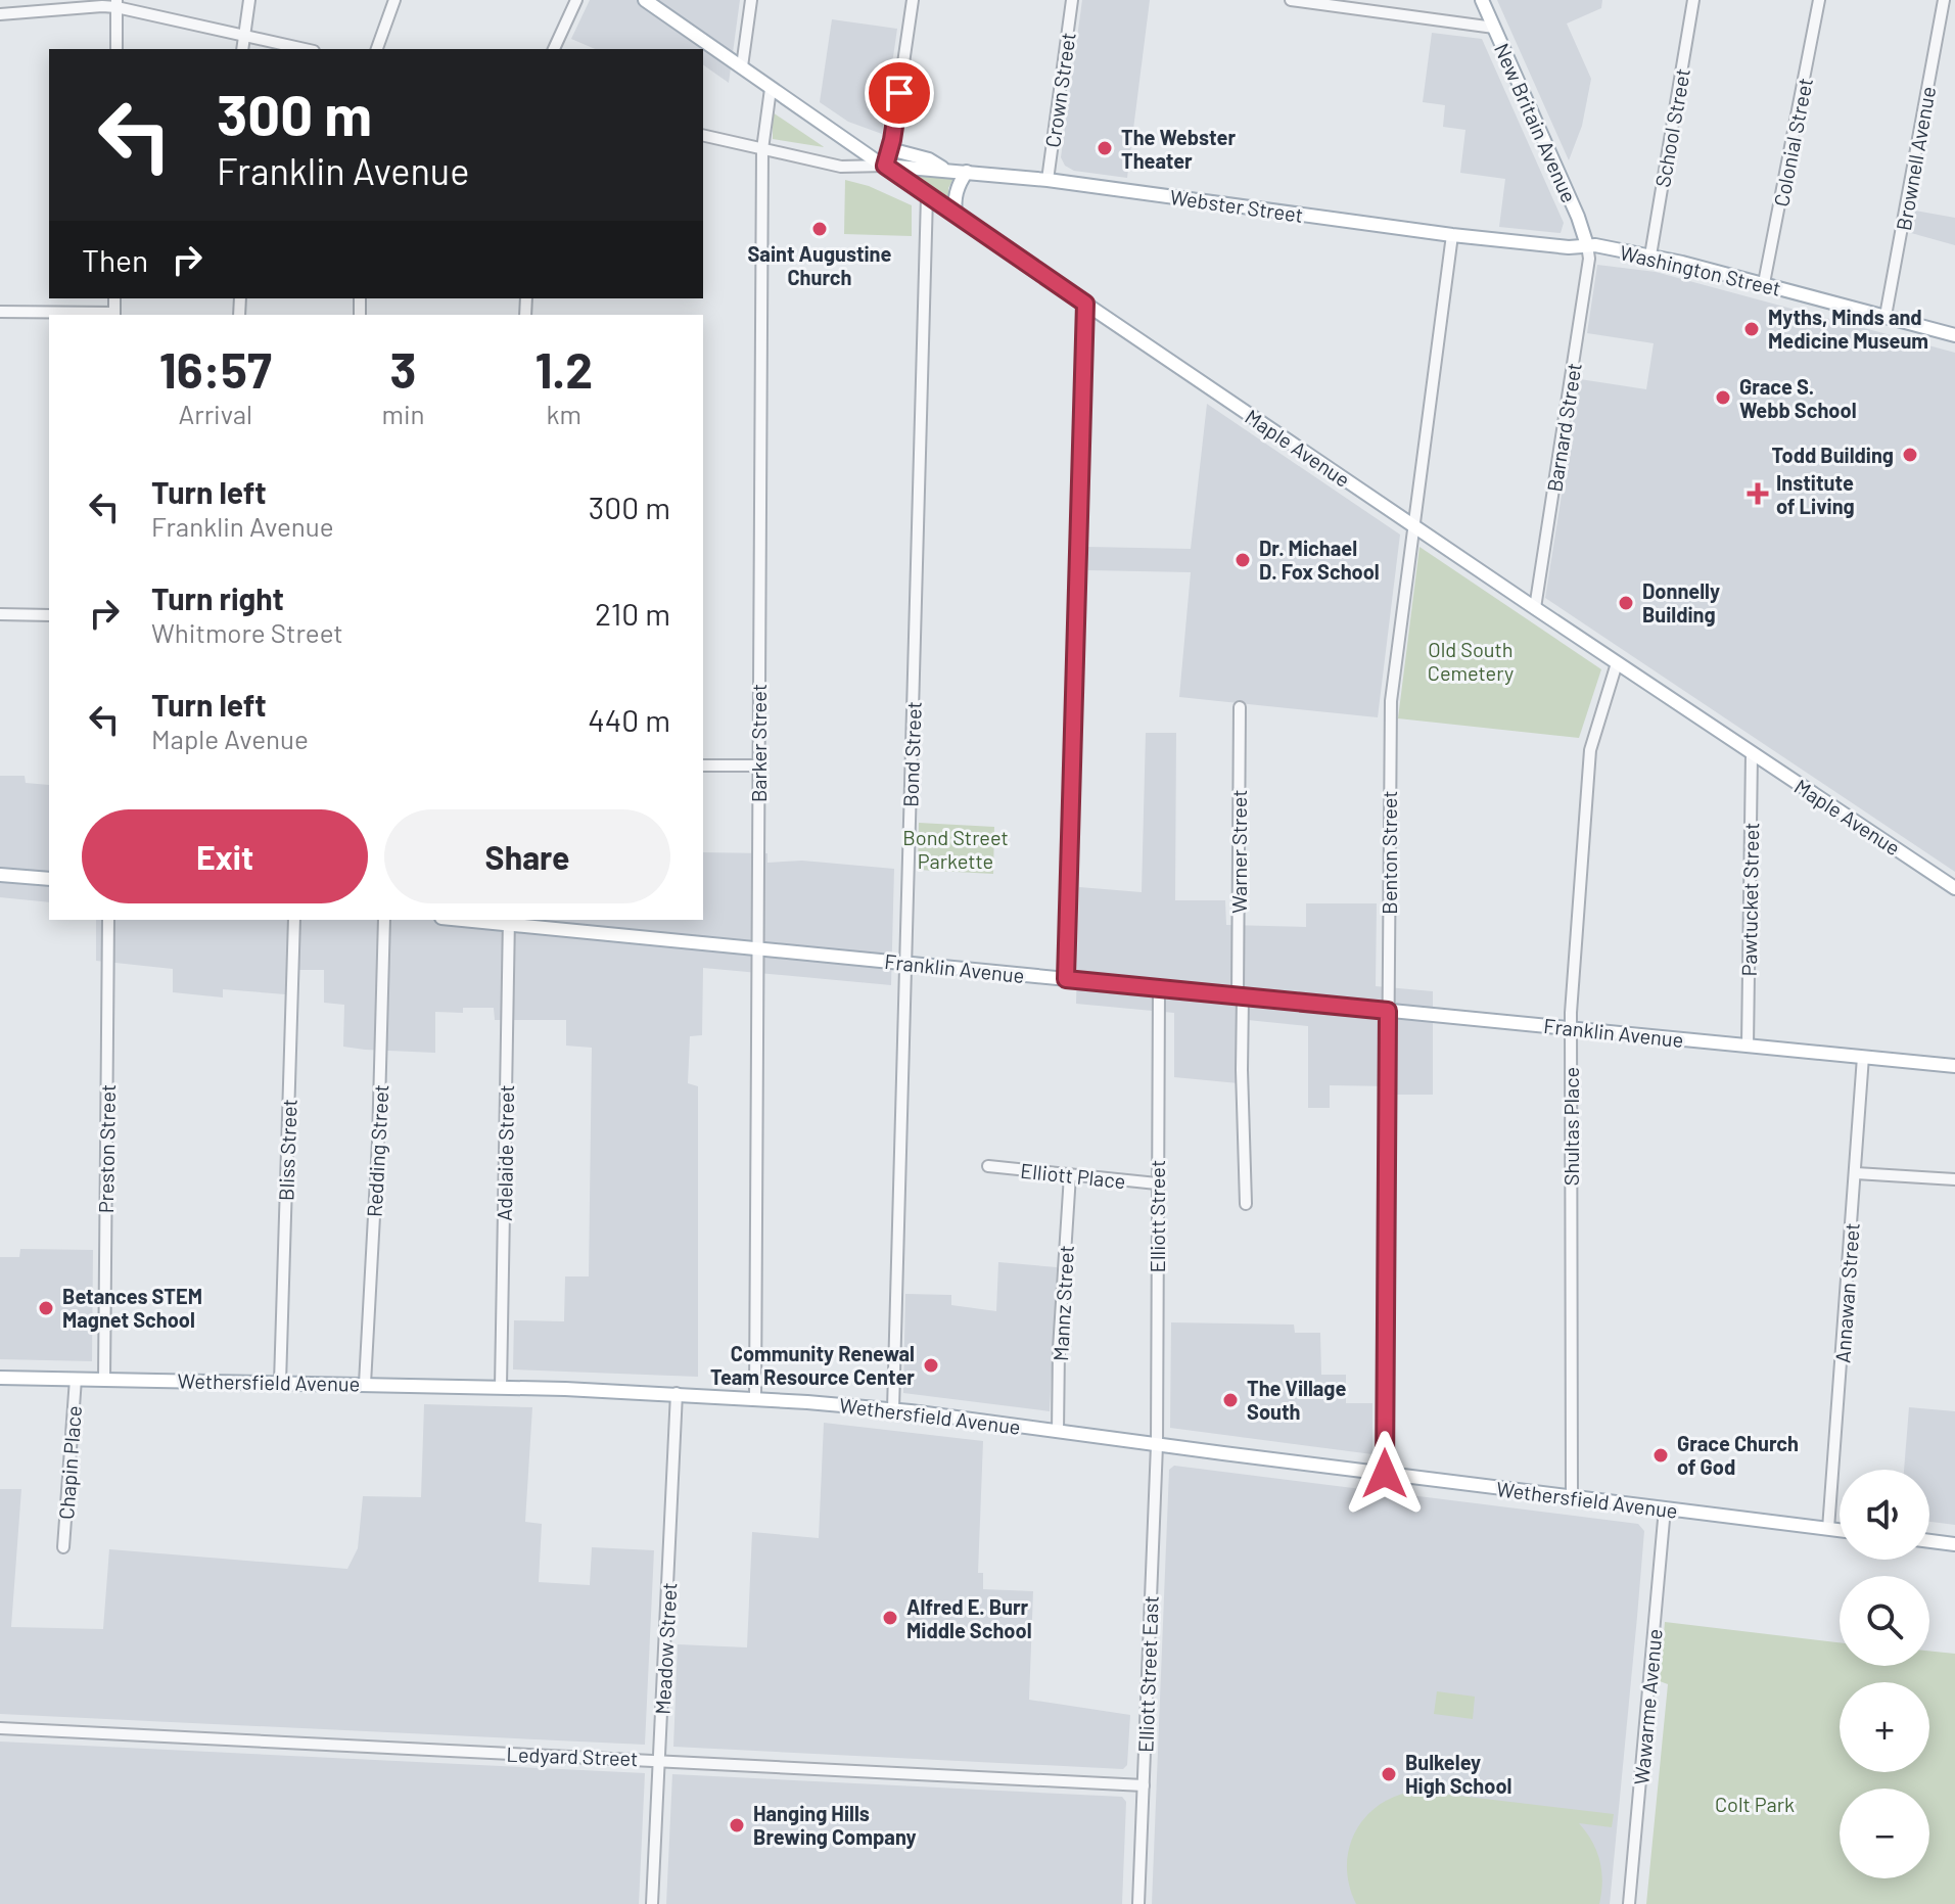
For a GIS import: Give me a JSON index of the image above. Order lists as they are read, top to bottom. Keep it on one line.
{"streets":{"main road":["New Britain Avenue","Webster Street","Washington Street","Maple Avenue","Franklin Avenue","Wethersfield Avenue"],"street":["Crown Street","School Street","Colonial Street","Brownell Avenue","Barnard Street","Barker Street","Bond Street","Warner Street","Benton Street","Pawtucket Street","Shultas Place","Preston Street","Bliss Street","Redding Street","Adelaide Street","Elliott Place","Elliott Street","Annawan Street","Mannz Street","Chapin Place","Meadow Street","Elliott Street East","Wawarme Avenue","Ledyard Street"]},"crossings":[["Crown Street","Webster Street"],["New Britain Avenue","Webster Street"],["New Britain Avenue","Washington Street"],["New Britain Avenue","Barnard Street"],["School Street","Washington Street"],["Colonial Street","Washington Street"],["Brownell Avenue","Washington Street"],["Webster Street","Washington Street"],["Webster Street","Barnard Street"],["Webster Street","Maple Avenue"],["Webster Street","Benton Street"],["Washington Street","Barnard Street"],["Barnard Street","Maple Avenue"],["Maple Avenue","Barker Street"],["Maple Avenue","Bond Street"],["Maple Avenue","Benton Street"],["Maple Avenue","Pawtucket Street"],["Maple Avenue","Shultas Place"],["Barker Street","Franklin Avenue"],["Barker Street","Wethersfield Avenue"],["Bond Street","Franklin Avenue"],["Bond Street","Wethersfield Avenue"],["Warner Street","Franklin Avenue"],["Benton Street","Franklin Avenue"],["Benton Street","Wethersfield Avenue"],["Pawtucket Street","Franklin Avenue"],["Franklin Avenue","Shultas Place"],["Franklin Avenue","Adelaide Street"],["Franklin Avenue","Elliott Street"],["Franklin Avenue","Annawan Street"],["Shultas Place","Wethersfield Avenue"],["Preston Street","Wethersfield Avenue"],["Bliss Street","Wethersfield Avenue"],["Redding Street","Wethersfield Avenue"],["Adelaide Street","Wethersfield Avenue"],["Elliott Place","Elliott Street"],["Elliott Place","Mannz Street"],["Elliott Street","Wethersfield Avenue"],["Elliott Street","Elliott Street East"],["Annawan Street","Wethersfield Avenue"],["Mannz Street","Wethersfield Avenue"],["Wethersfield Avenue","Chapin Place"],["Wethersfield Avenue","Meadow Street"],["Wethersfield Avenue","Elliott Street East"],["Wethersfield Avenue","Wawarme Avenue"],["Meadow Street","Ledyard Street"],["Elliott Street East","Ledyard Street"]],"parks":["Old South Cemetery","Bond Street Parkette","Colt Park"],"places":{"other":["The Webster Theater","Saint Augustine Church","Myths, Minds and Medicine Museum","Grace S. Webb School","Todd Building","Dr. Michael D. Fox School","Donnelly Building","Betances STEM Magnet School","Community Renewal Team Resource Center","The Village South","Grace Church of God","Alfred E. Burr Middle School","Bulkeley High School","Hanging Hills Brewing Company"],"health":["Institute of Living"]},"page":{"turn":["300 m","Franklin Avenue"],"then":"Then","eta":["16:57","Arrival","3","min","1.2","km"],"list":[{"name":"Turn left","note":"Franklin Avenue","value":"300 m"},{"name":"Turn right","note":"Whitmore Street","value":"210 m"},{"name":"Turn left","note":"Maple Avenue","value":"440 m"}],"buttons":["Exit","Share"],"map_buttons":["+","−"]}}
